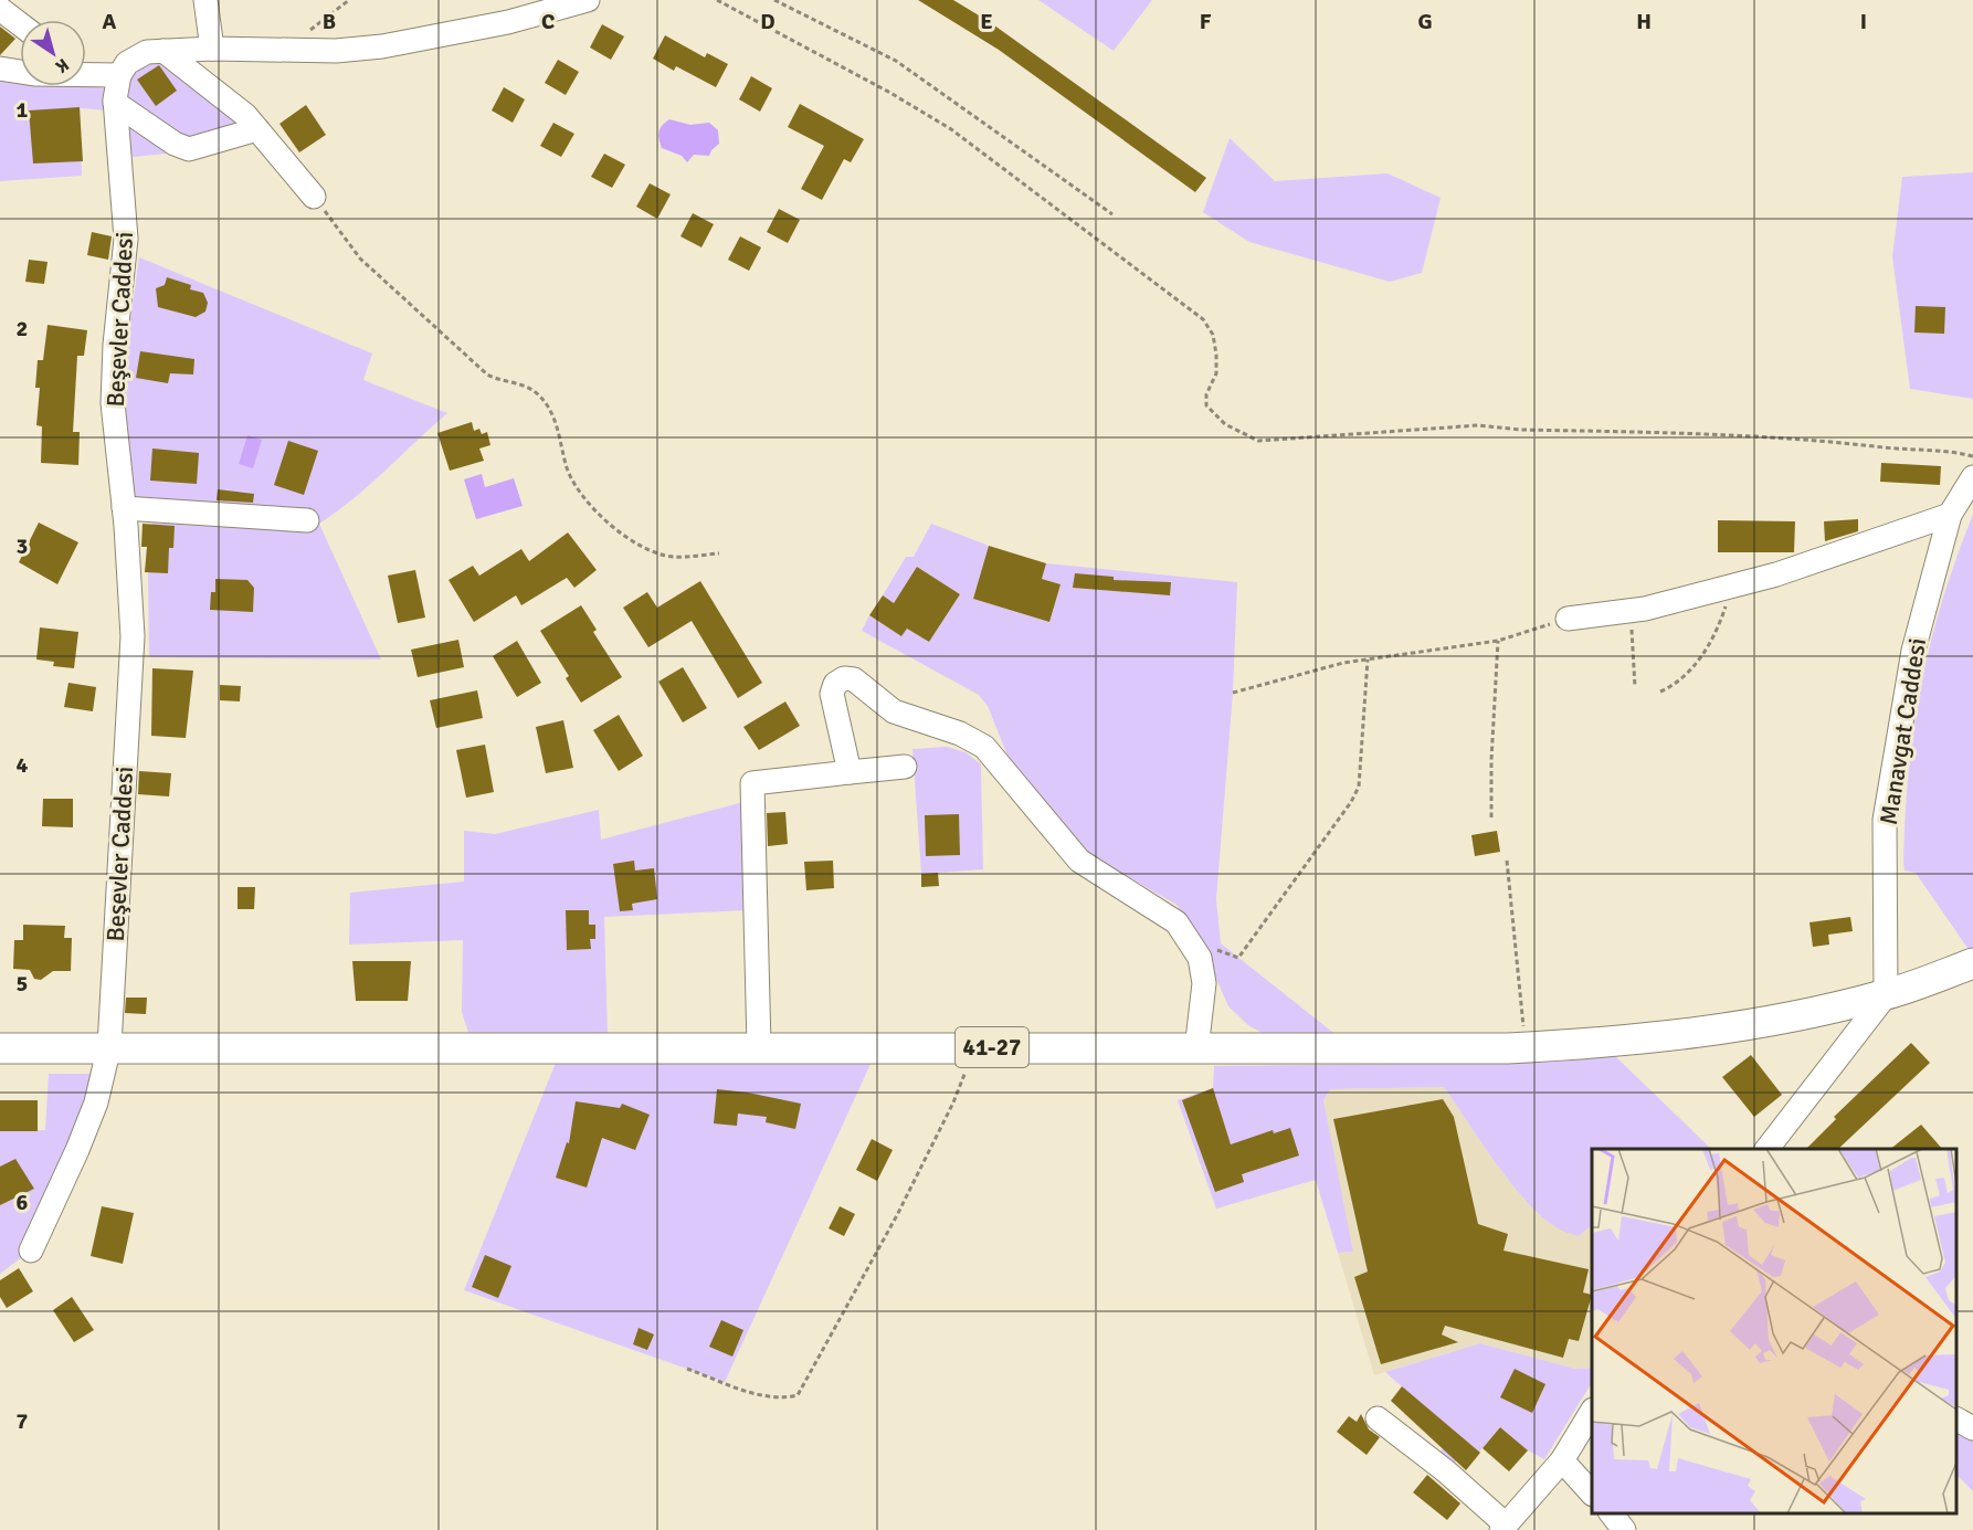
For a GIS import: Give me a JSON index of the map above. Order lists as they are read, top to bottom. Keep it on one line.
{"streets":{"main road":["41-27"],"street":["Beşevler Caddesi","Manavgat Caddesi"]},"crossings":[["Beşevler Caddesi","41-27"],["Manavgat Caddesi","41-27"]],"north":"bottom right","grid":{"columns":["A","B","C","D","E","F","G","H","I"],"rows":["1","2","3","4","5","6","7"]}}
